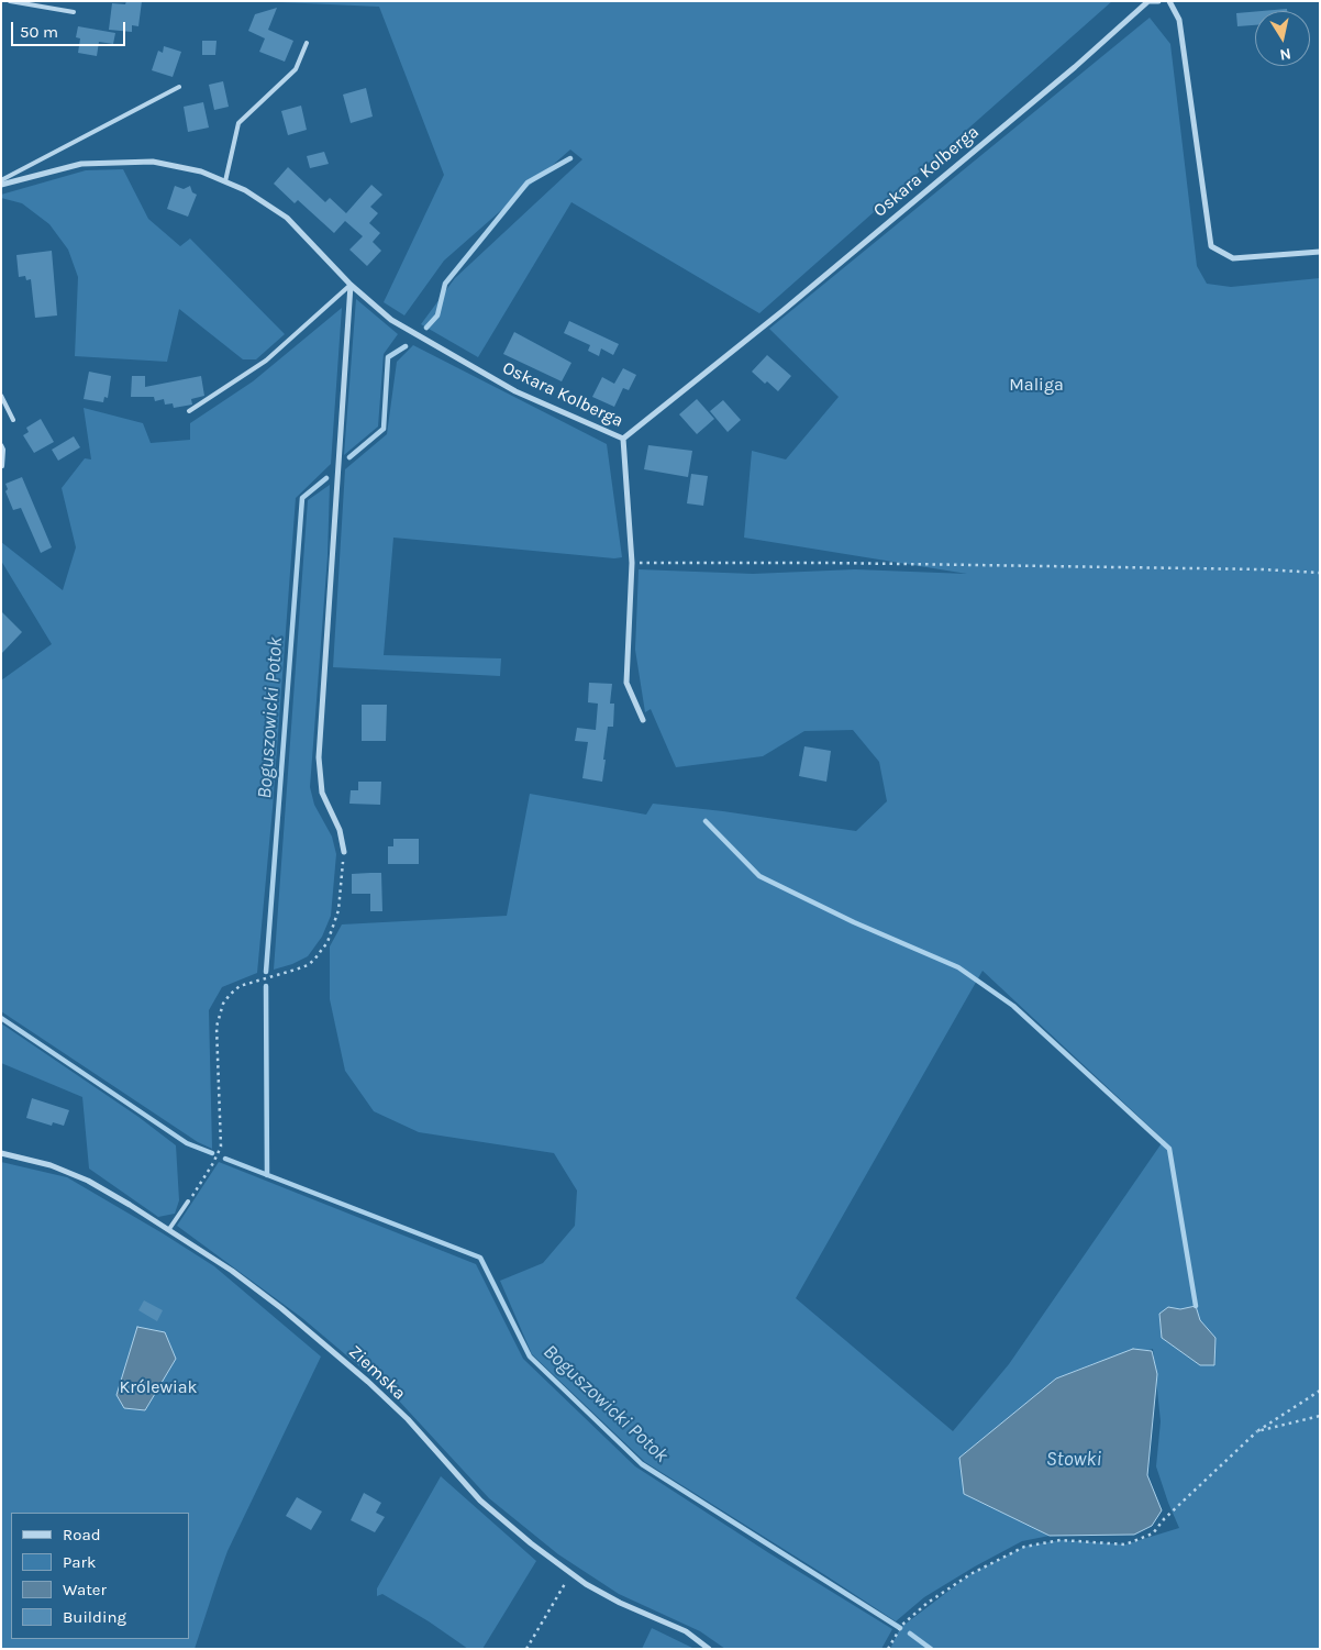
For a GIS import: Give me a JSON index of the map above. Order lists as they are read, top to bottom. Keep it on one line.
{"streets":{"street":["Oskara Kolberga","Ziemska"]},"water":["Boguszowicki Potok","Stowki"],"parks":["Maliga","Królewiak"],"legend":["Road","Park","Water","Building"],"scale_bar":"50 m","north":"bottom"}
